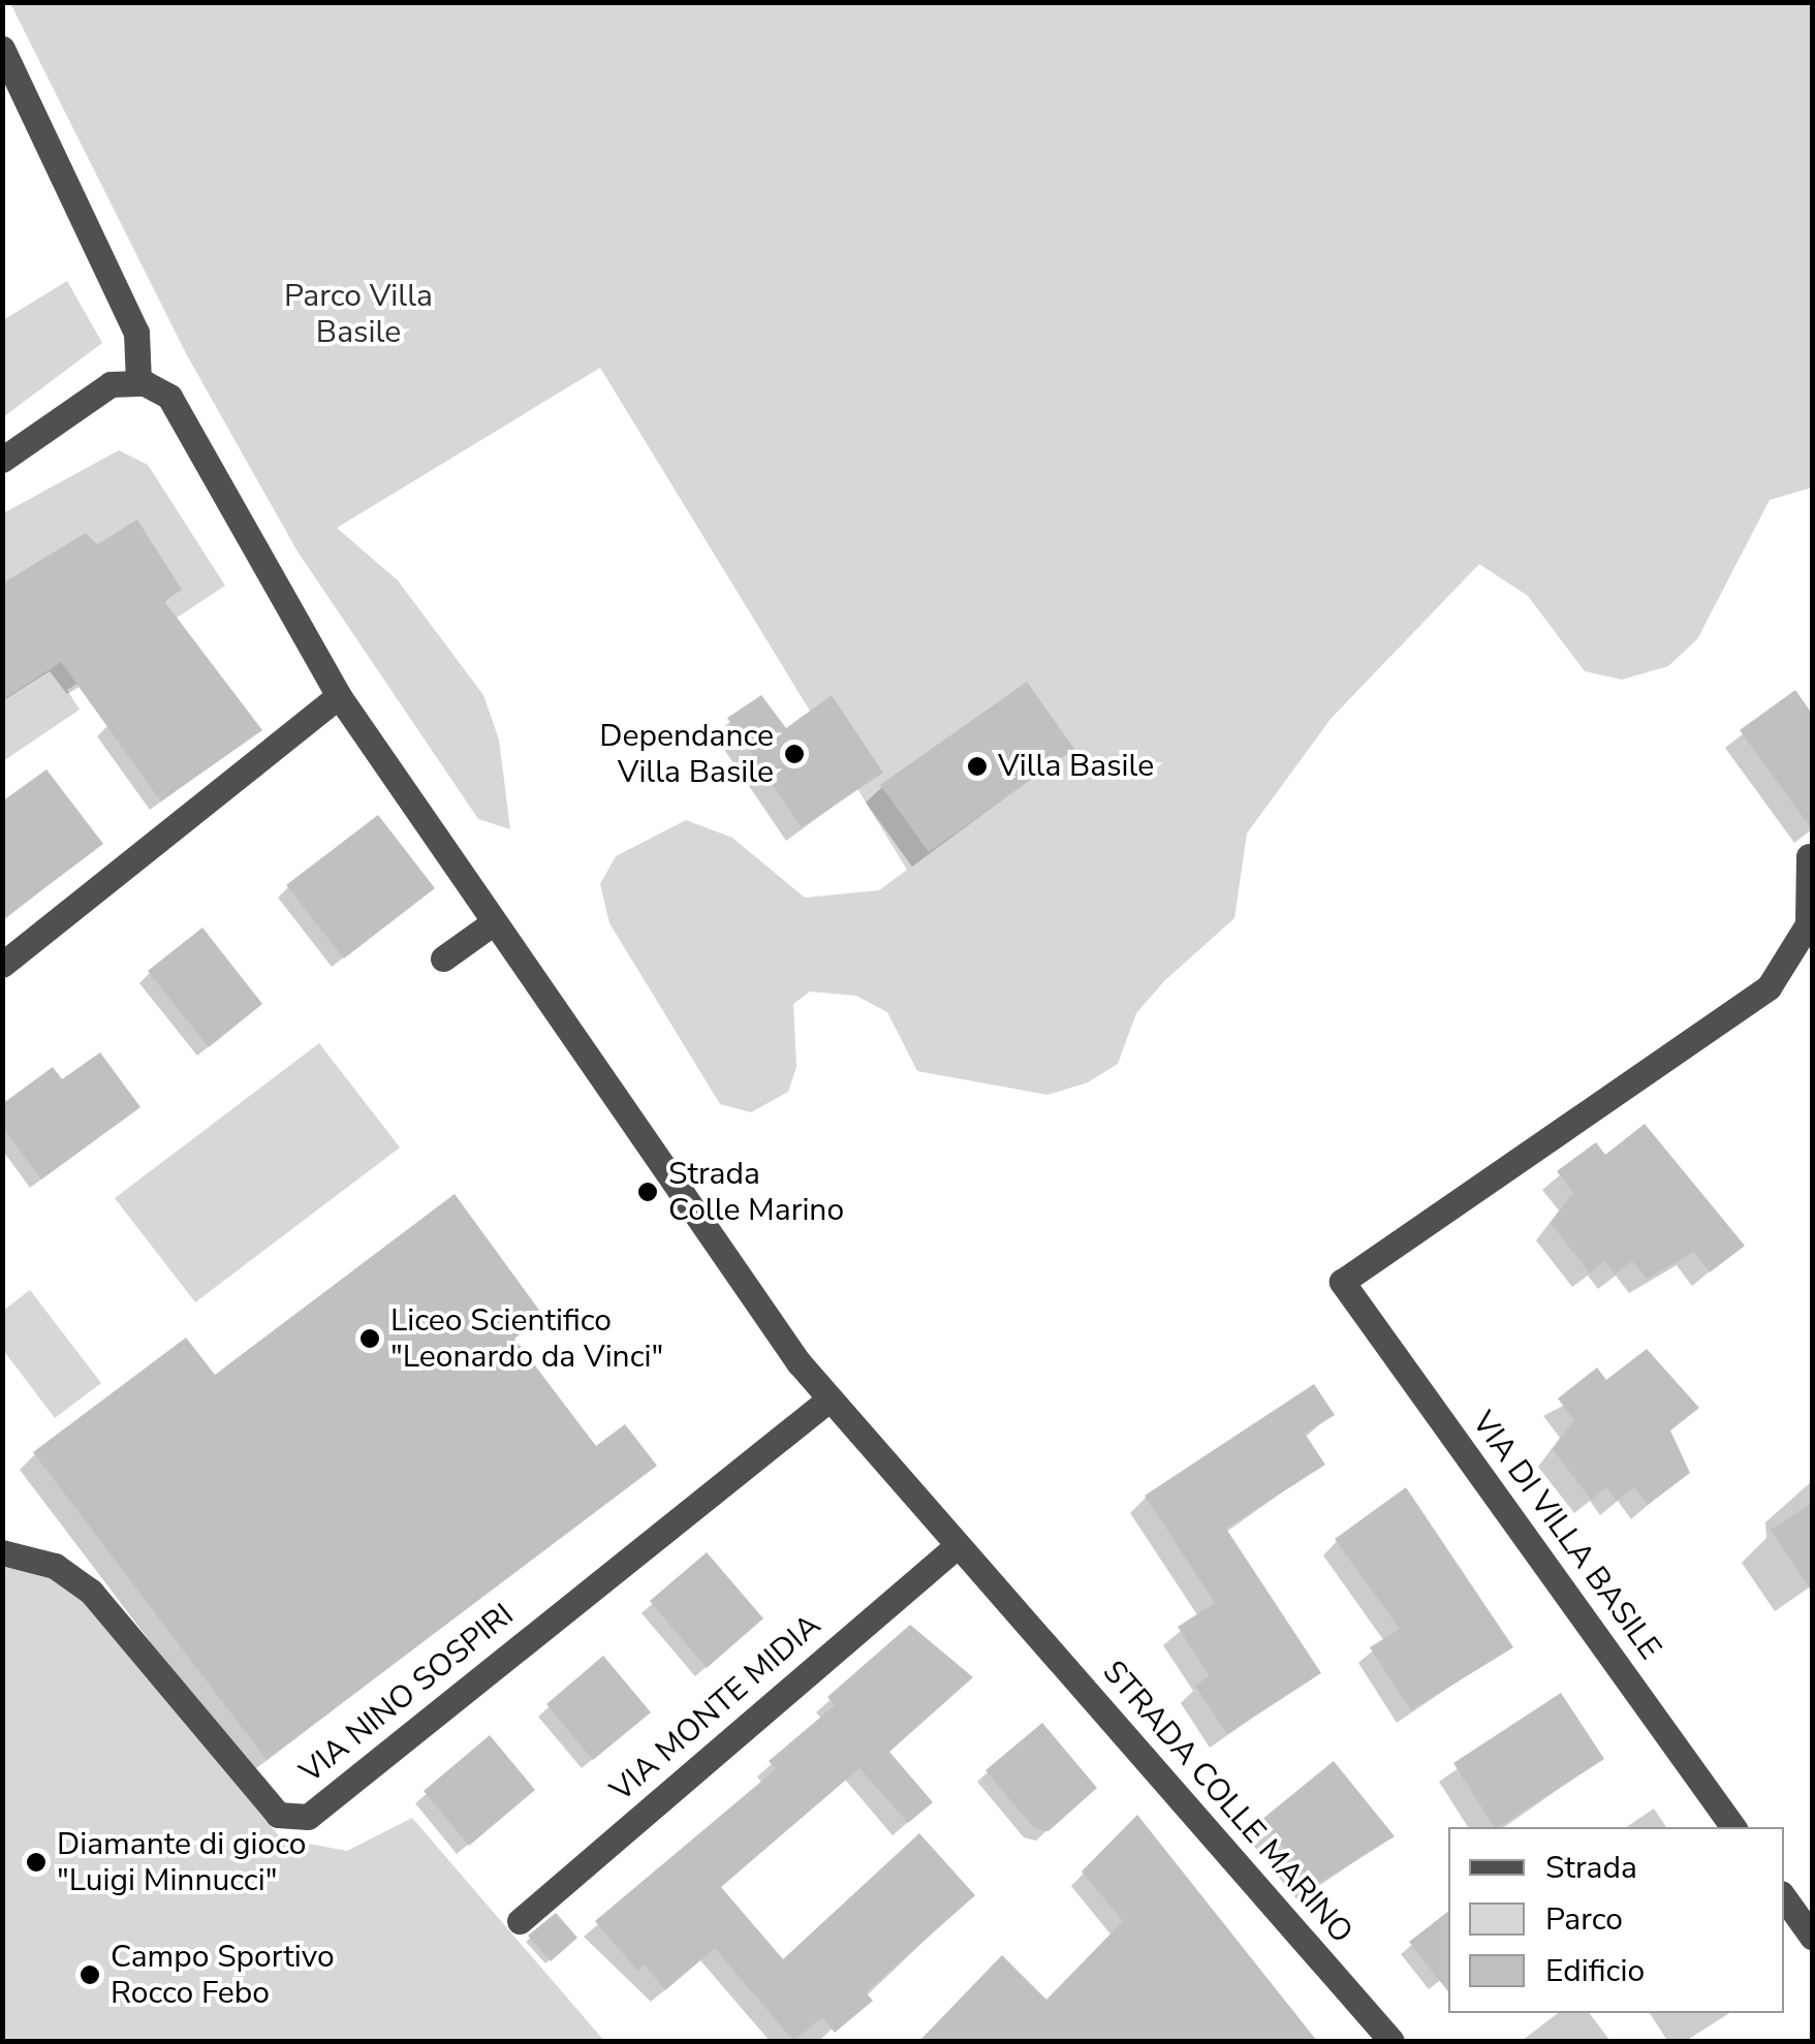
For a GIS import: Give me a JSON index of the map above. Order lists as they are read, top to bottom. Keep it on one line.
{"streets":{"street":["VIA DI VILLA BASILE","VIA NINO SOSPIRI","VIA MONTE MIDIA","STRADA COLLE MARINO"]},"crossings":[["VIA NINO SOSPIRI","STRADA COLLE MARINO"],["VIA MONTE MIDIA","STRADA COLLE MARINO"]],"parks":["Parco Villa Basile"],"places":["Dependance Villa Basile","Villa Basile","Strada Colle Marino","Liceo Scientifico \"Leonardo da Vinci\"","Diamante di gioco \"Luigi Minnucci\"","Campo Sportivo Rocco Febo"],"legend":["Strada","Parco","Edificio"]}
